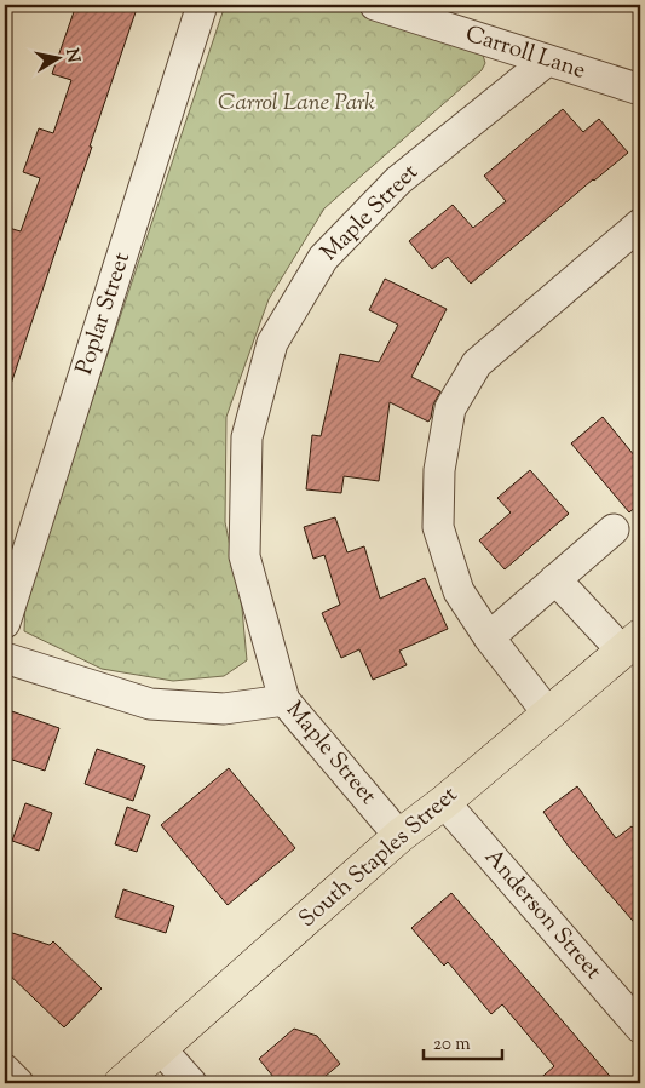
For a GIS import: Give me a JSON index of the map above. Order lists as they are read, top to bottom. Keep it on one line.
{"streets":{"main road":["South Staples Street"],"street":["Carroll Lane","Maple Street","Poplar Street","Anderson Street"]},"crossings":[["Carroll Lane","Maple Street"],["Maple Street","South Staples Street"],["South Staples Street","Anderson Street"]],"parks":["Carrol Lane Park"],"scale_bar":"20 m","north":"right"}
